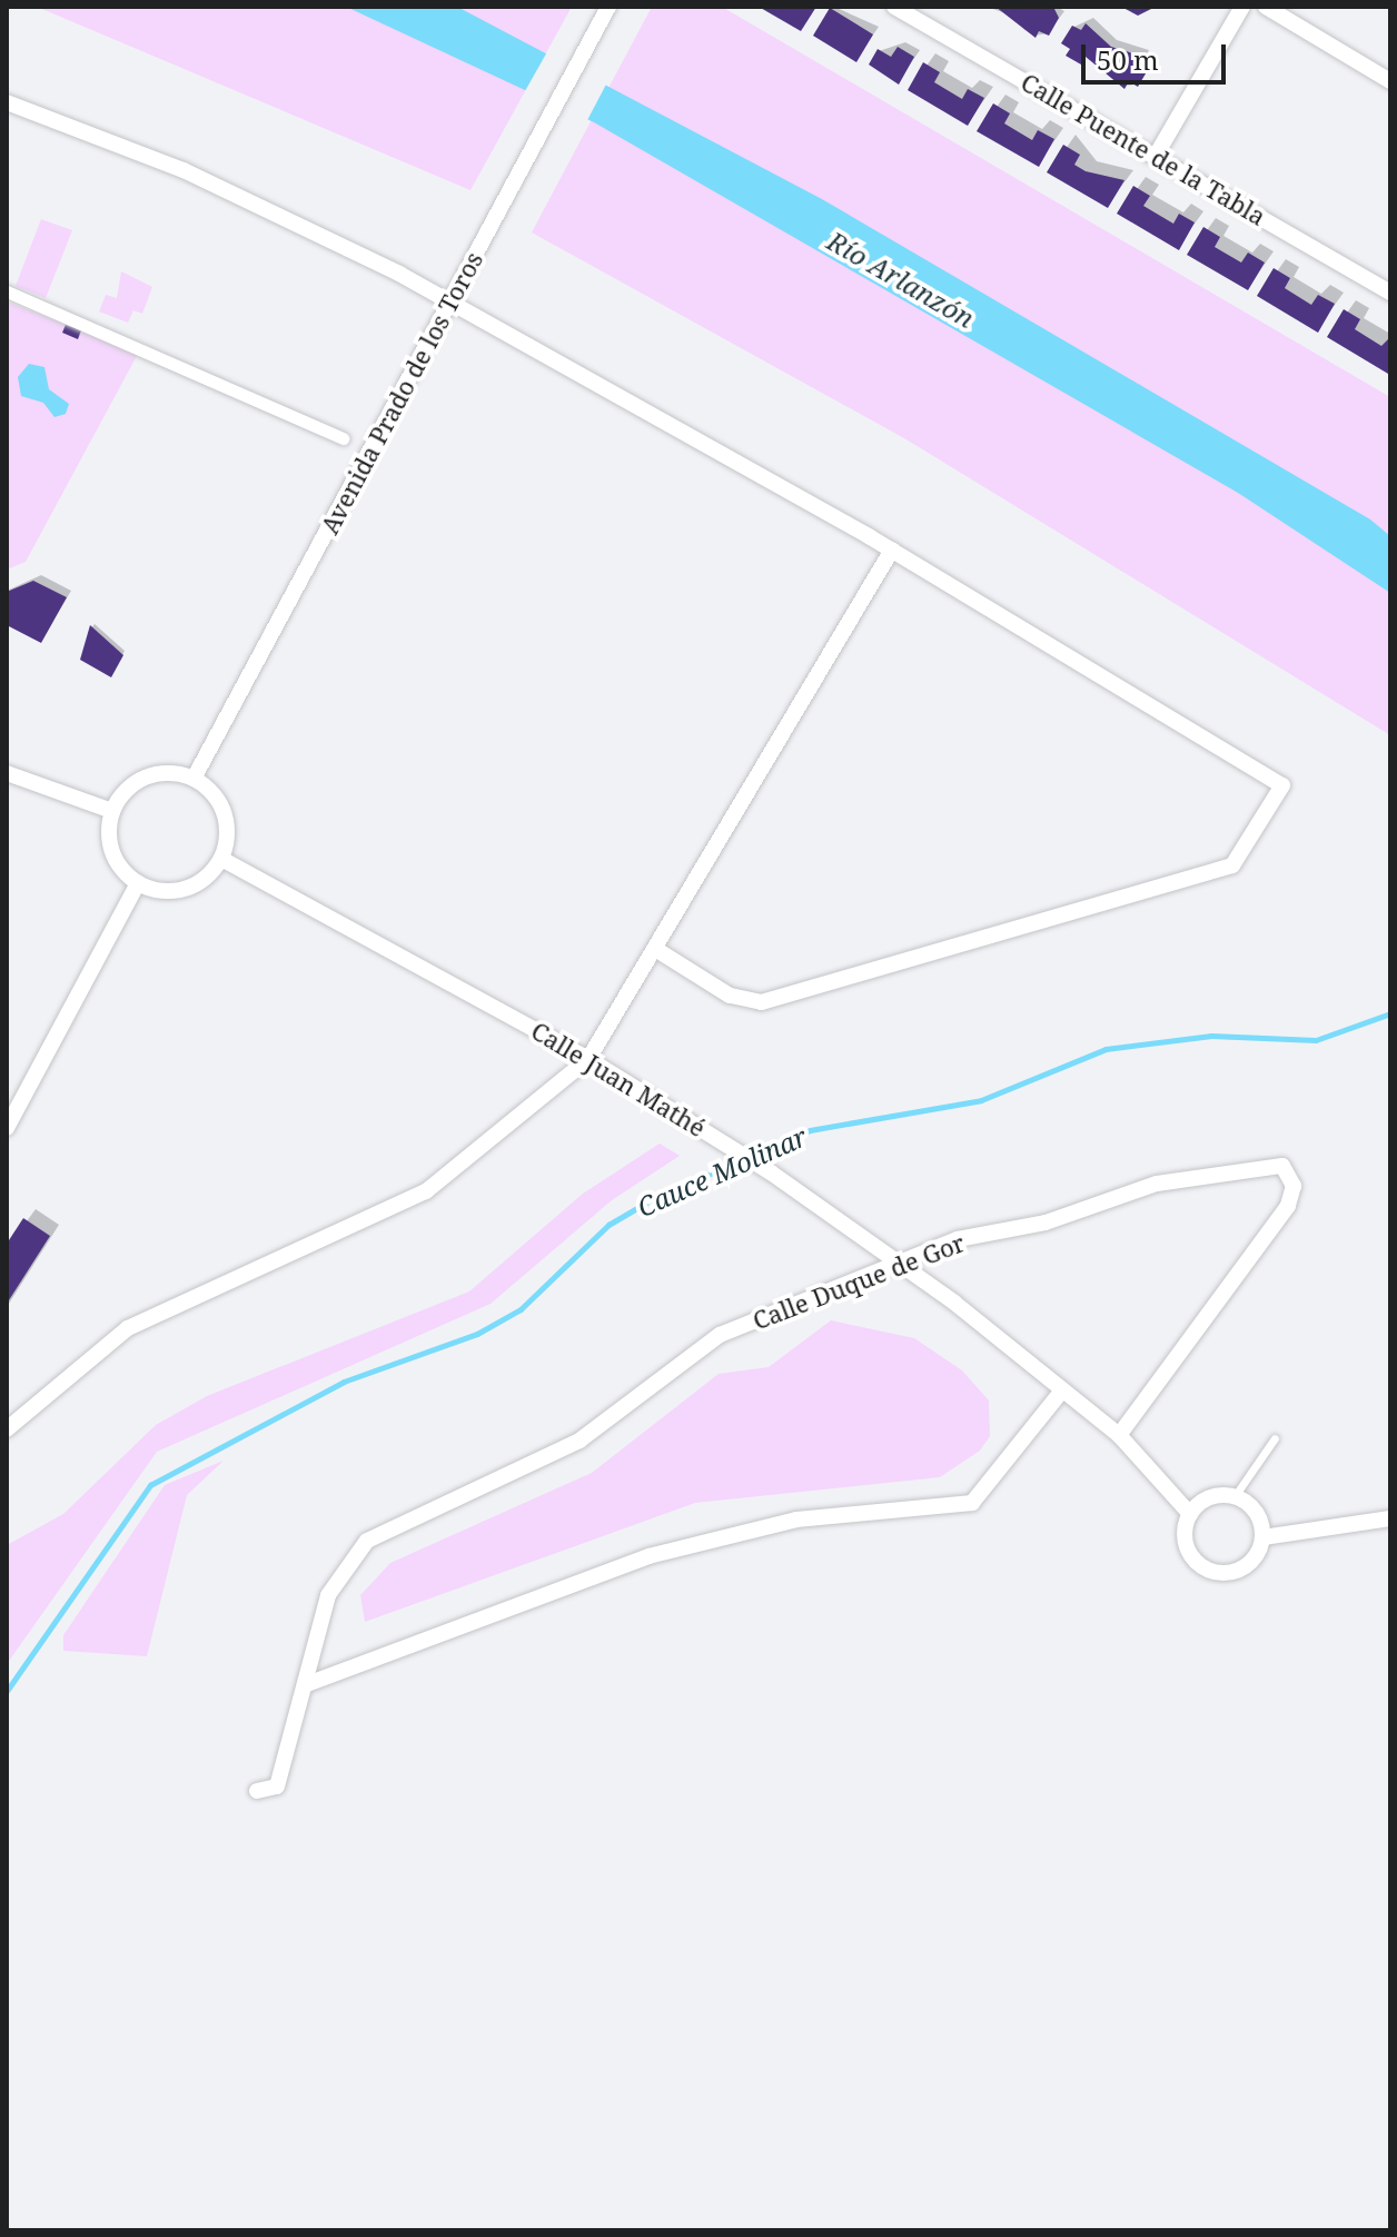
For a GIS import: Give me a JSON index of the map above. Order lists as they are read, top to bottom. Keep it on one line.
{"streets":{"street":["Calle Puente de la Tabla","Avenida Prado de los Toros","Calle Juan Mathé","Calle Duque de Gor"]},"crossings":[["Avenida Prado de los Toros","Calle Juan Mathé"],["Calle Juan Mathé","Calle Duque de Gor"]],"water":["Río Arlanzón","Cauce Molinar"],"scale_bar":"50 m"}
